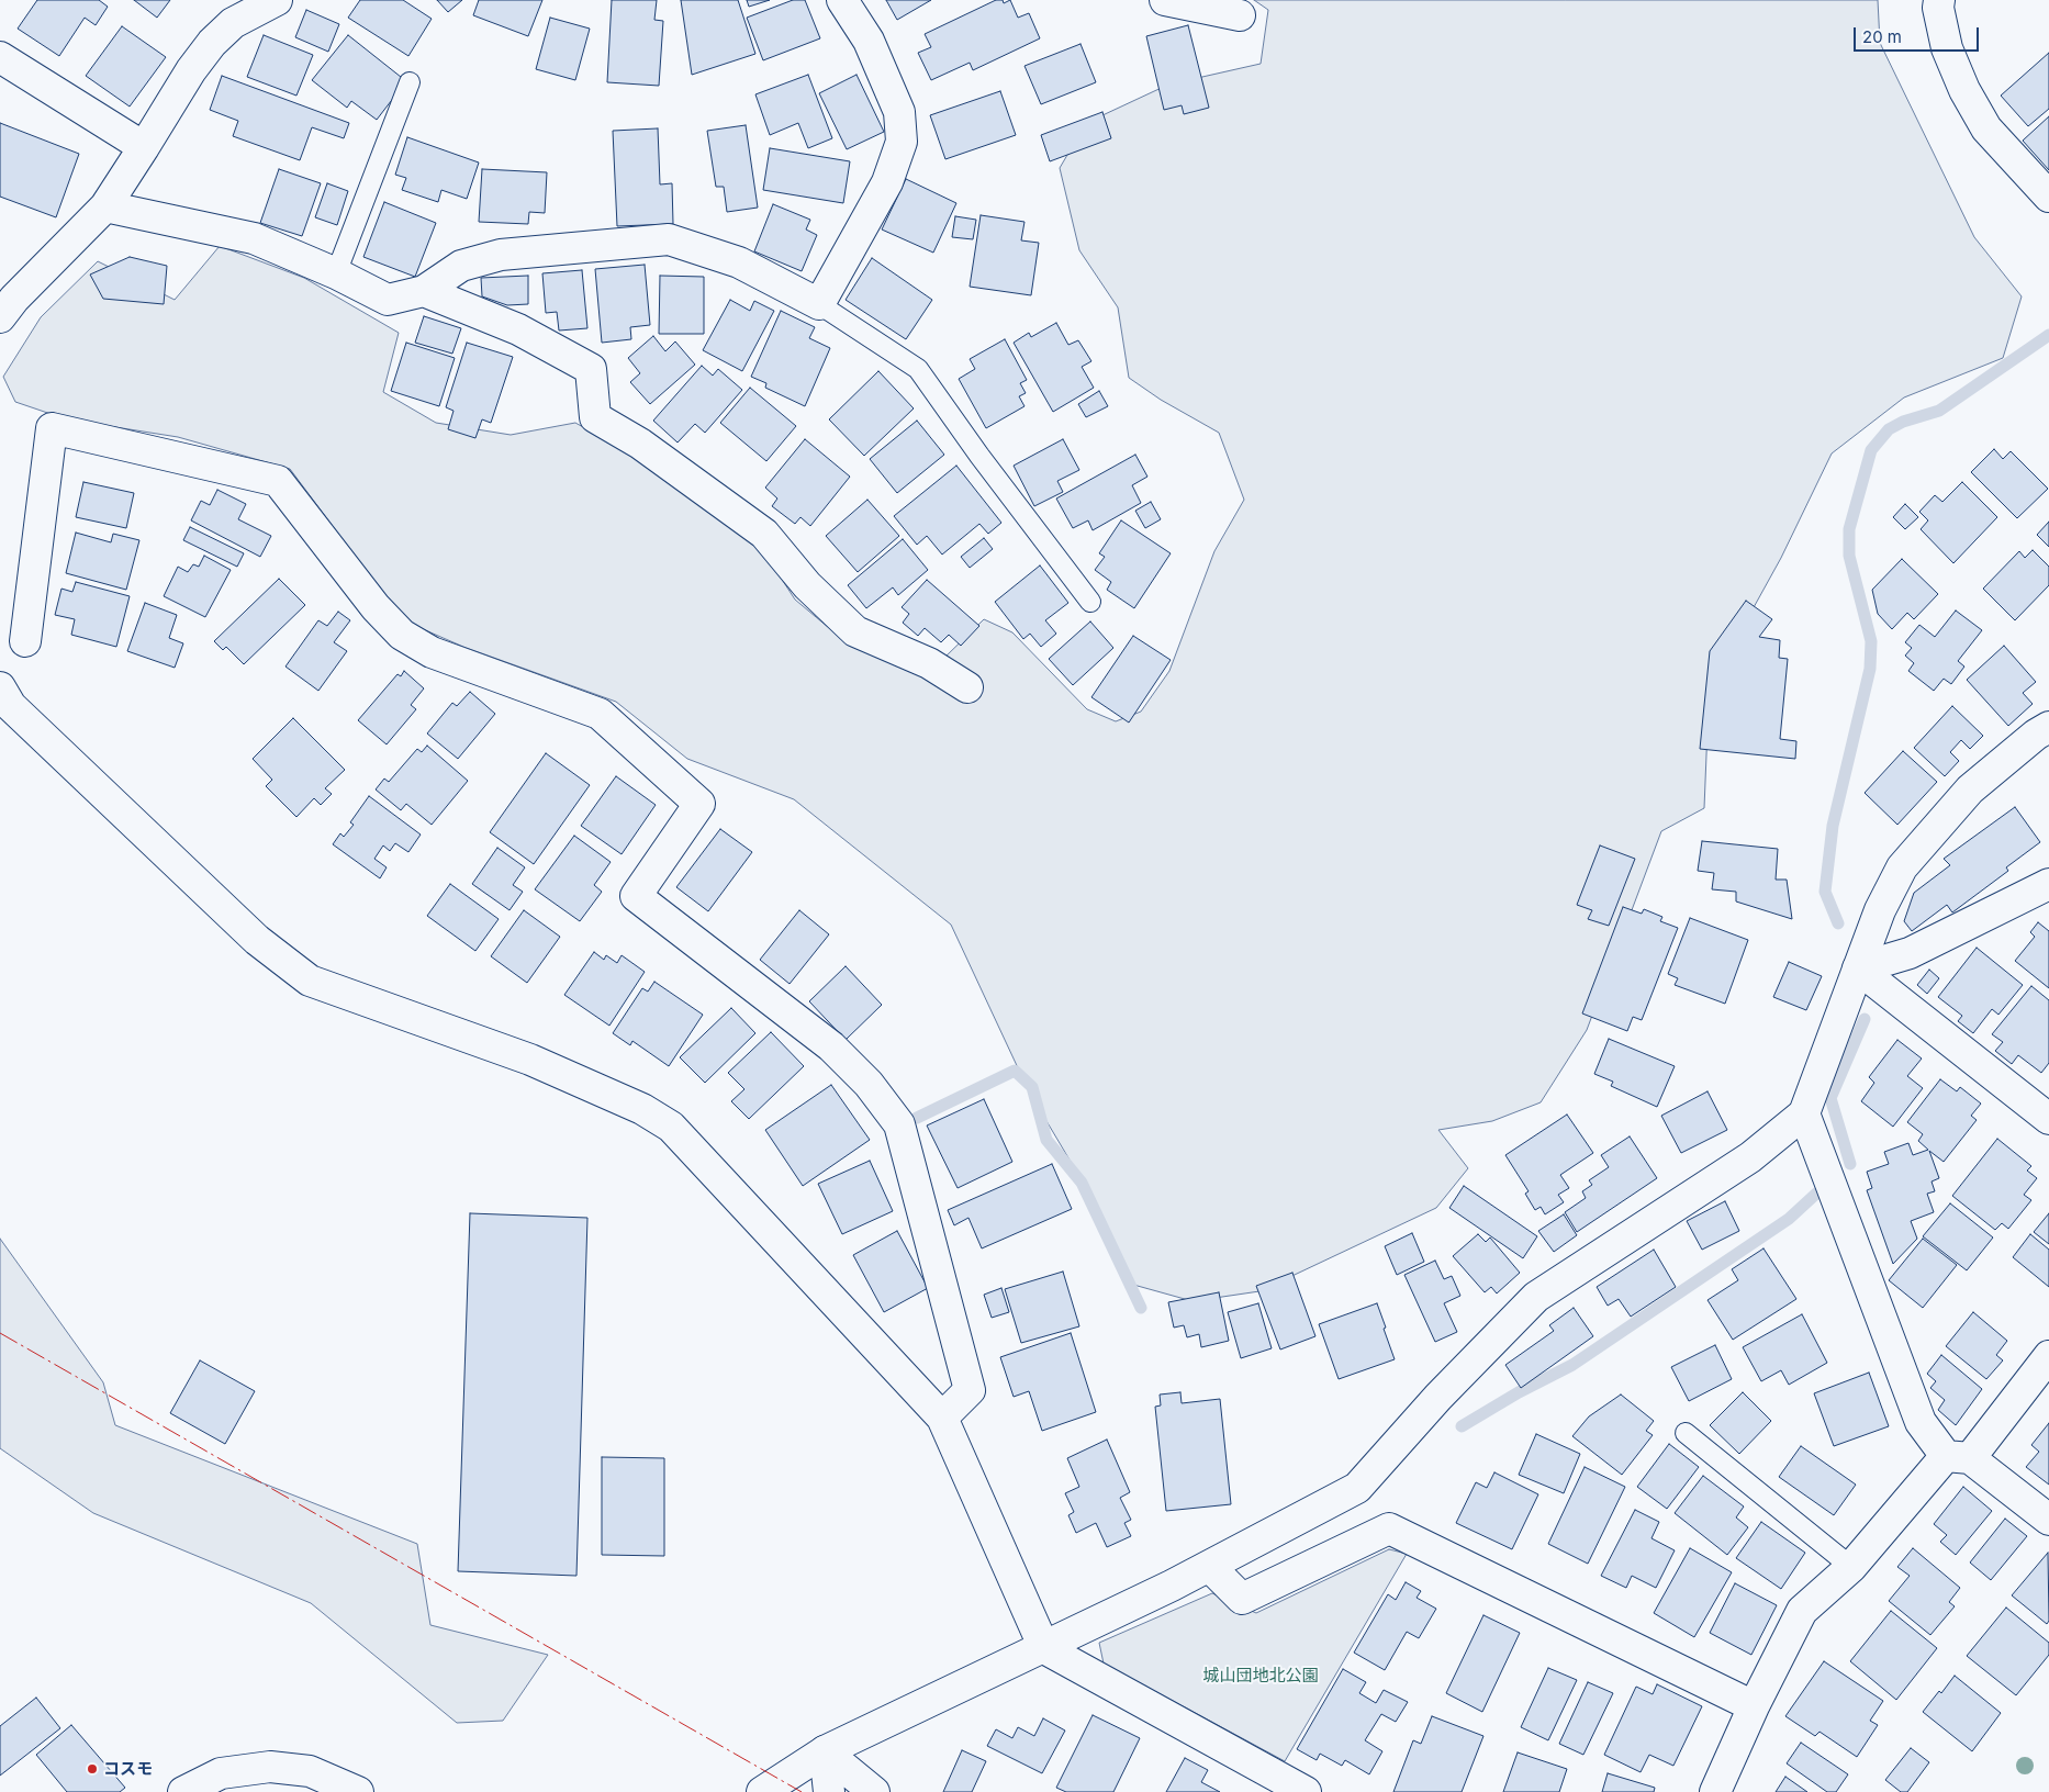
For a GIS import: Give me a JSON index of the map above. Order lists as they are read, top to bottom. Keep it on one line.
{"parks":["城山団地北公園"],"places":["コスモ"],"scale_bar":"20 m"}
